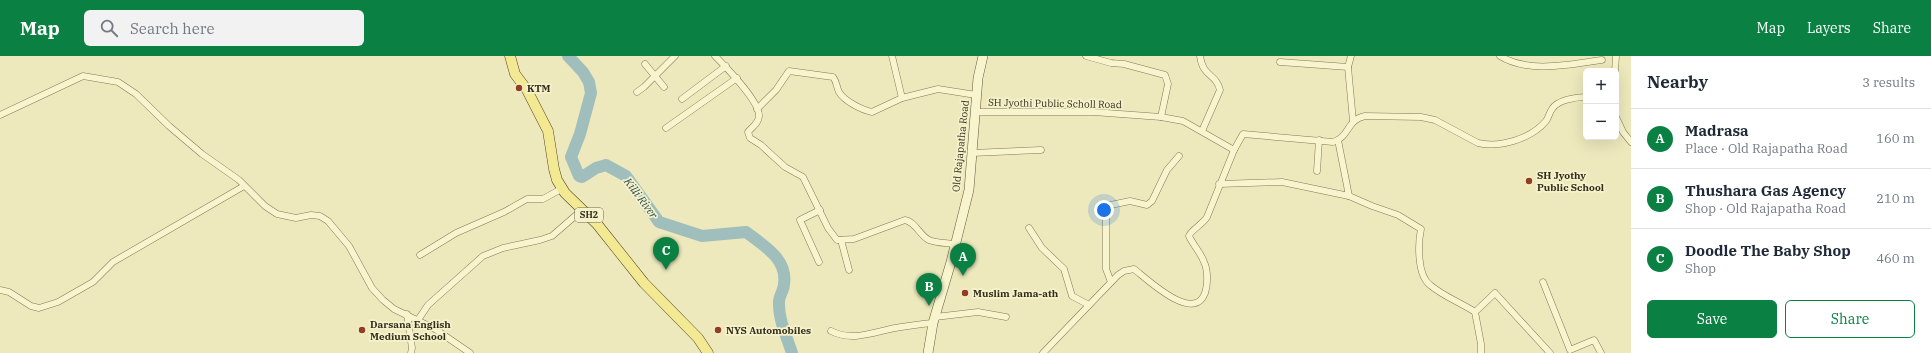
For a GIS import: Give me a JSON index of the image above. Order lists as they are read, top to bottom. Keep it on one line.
{"streets":{"main road":["Old Rajapatha Road","SH2"],"street":["SH Jyothi Public Scholl Road"]},"crossings":[["SH Jyothi Public Scholl Road","Old Rajapatha Road"]],"water":["Killi River"],"places":["KTM","SH Jyothy Public School","Muslim Jama-ath","Darsana English Medium School","NYS Automobiles"],"page":{"header":"Map","search":"Search here","nav":["Map","Layers","Share"],"heading":["Nearby","3 results"],"map_buttons":["+","−"],"list":[{"mark":"A","name":"Madrasa","note":"Place · Old Rajapatha Road","value":"160 m"},{"mark":"B","name":"Thushara Gas Agency","note":"Shop · Old Rajapatha Road","value":"210 m"},{"mark":"C","name":"Doodle The Baby Shop","note":"Shop","value":"460 m"}],"pins":["C","A","B"],"buttons":["Save","Share"]}}
